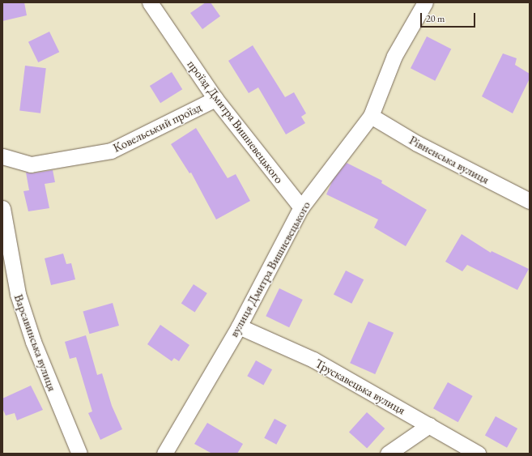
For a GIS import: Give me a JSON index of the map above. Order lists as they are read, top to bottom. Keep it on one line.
{"streets":{"street":["проїзд Дмитра Вишневецького","Ковельський проїзд","Рівненська вулиця","вулиця Дмитра Вишневецького","Варсавинська вулиця","Трускавецька вулиця"]},"crossings":[["проїзд Дмитра Вишневецького","Ковельський проїзд"],["проїзд Дмитра Вишневецького","вулиця Дмитра Вишневецького"],["Рівненська вулиця","вулиця Дмитра Вишневецького"],["вулиця Дмитра Вишневецького","Трускавецька вулиця"]],"scale_bar":"20 m"}
